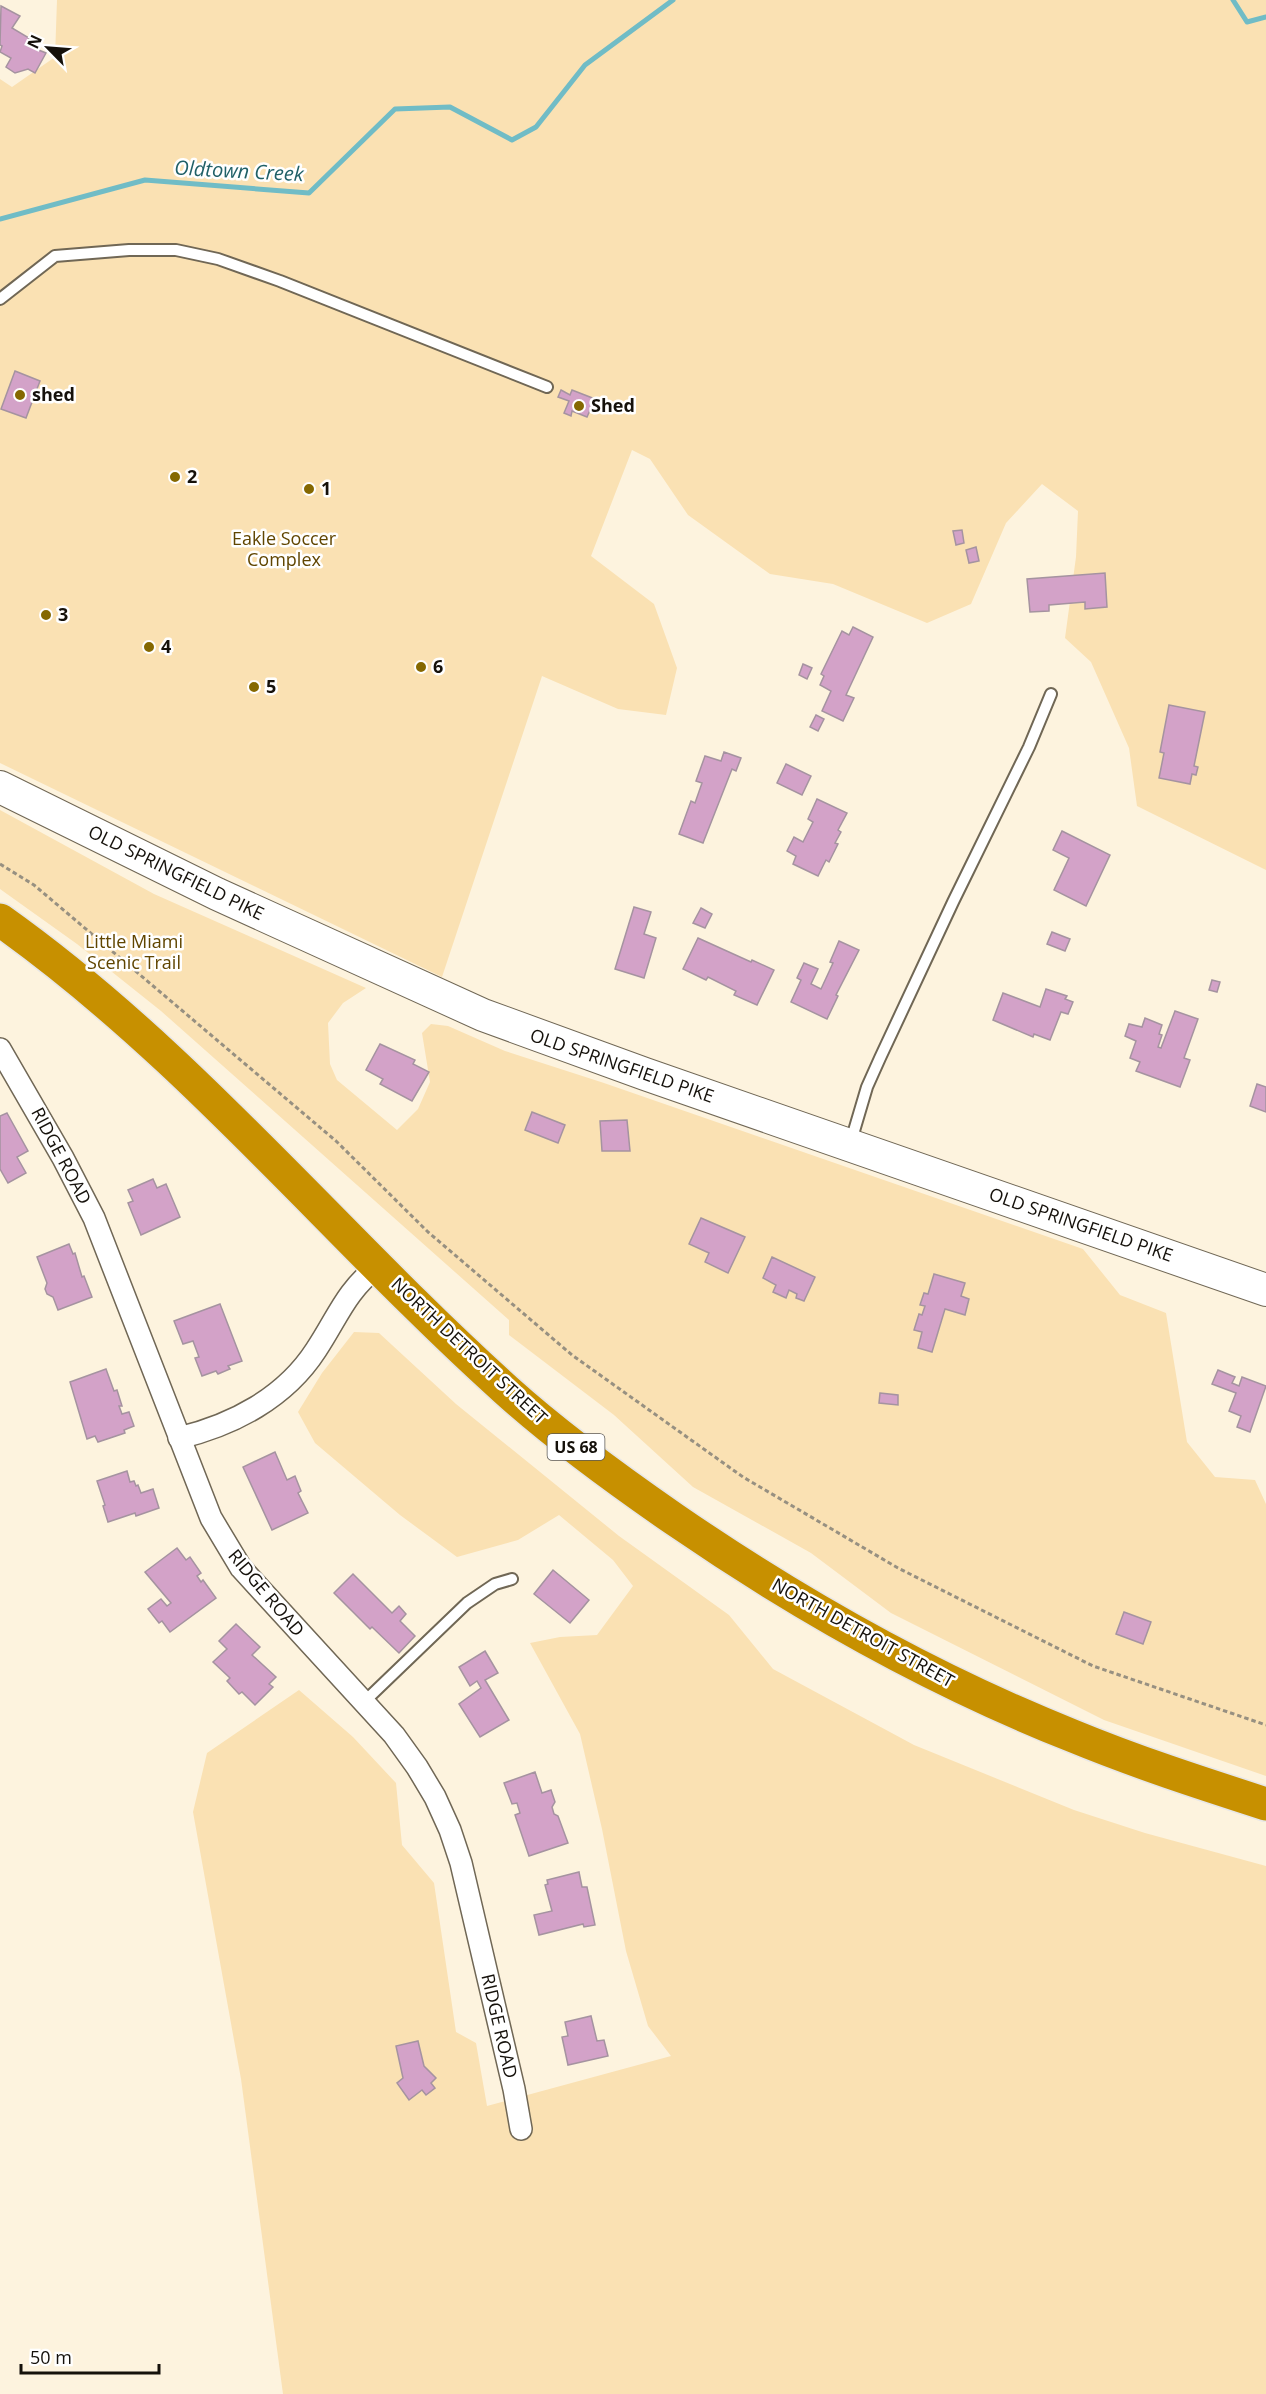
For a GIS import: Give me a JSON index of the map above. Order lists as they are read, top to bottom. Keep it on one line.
{"streets":{"highway":["NORTH DETROIT STREET","US 68"],"street":["OLD SPRINGFIELD PIKE","RIDGE ROAD"]},"water":["Oldtown Creek"],"parks":["Eakle Soccer Complex","Little Miami Scenic Trail"],"places":["shed","Shed","2","1","3","4","6","5"],"scale_bar":"50 m","north":"top left"}
